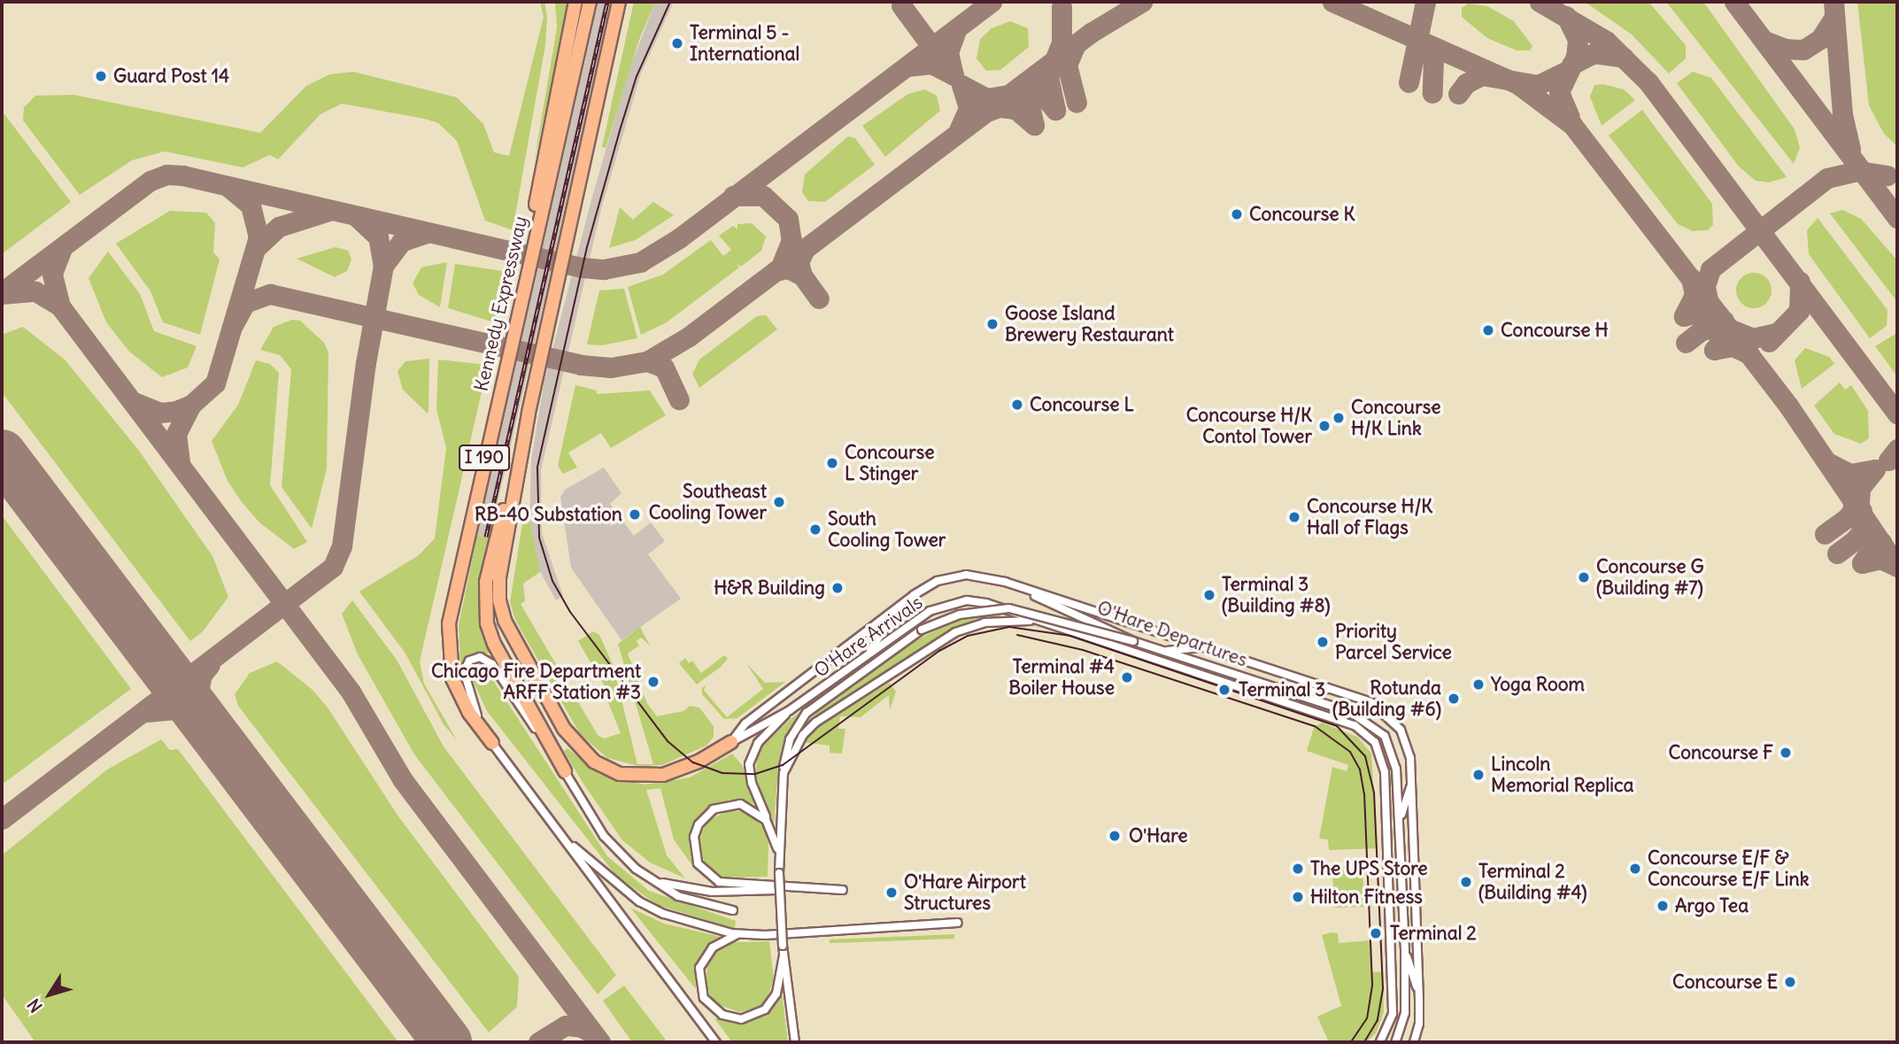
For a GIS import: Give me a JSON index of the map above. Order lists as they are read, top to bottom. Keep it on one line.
{"streets":{"highway":["Kennedy Expressway","I 190"],"street":["O'Hare Departures","O'Hare Arrivals"]},"places":["Terminal 5 - International","Guard Post 14","Concourse K","Goose Island Brewery Restaurant","Concourse H","Concourse L","Concourse H/K Link","Concourse H/K Contol Tower","Concourse L Stinger","Southeast Cooling Tower","RB-40 Substation","Concourse H/K Hall of Flags","South Cooling Tower","Concourse G (Building #7)","H&R Building","Terminal 3 (Building #8)","Priority Parcel Service","Terminal #4 Boiler House","Chicago Fire Department ARFF Station #3","Yoga Room","Terminal 3","Rotunda (Building #6)","Concourse F","Lincoln Memorial Replica","O'Hare","The UPS Store","Concourse E/F & Concourse E/F Link","Terminal 2 (Building #4)","O'Hare Airport Structures","Hilton Fitness","Argo Tea","Terminal 2","Concourse E"],"north":"bottom left"}
